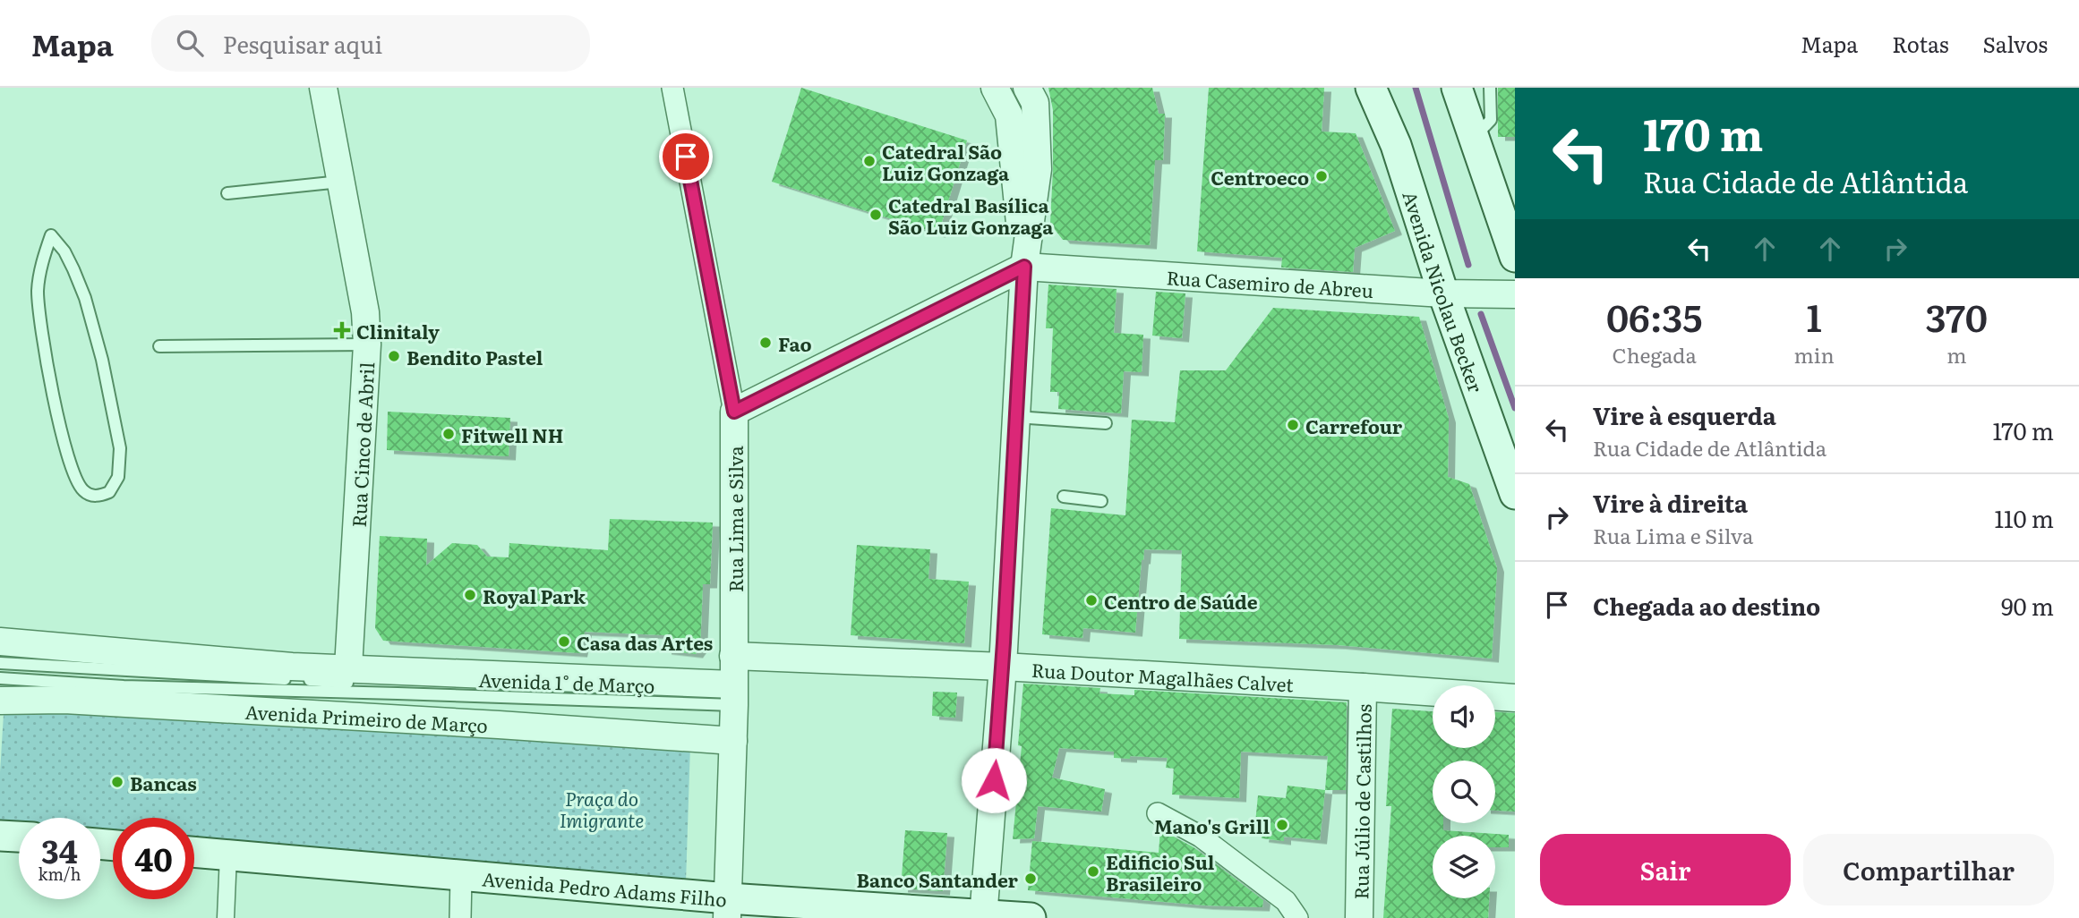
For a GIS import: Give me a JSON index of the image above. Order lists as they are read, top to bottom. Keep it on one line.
{"streets":{"main road":["Avenida Nicolau Becker","Avenida Pedro Adams Filho"],"street":["Rua Casemiro de Abreu","Rua Cinco de Abril","Rua Lima e Silva","Rua Doutor Magalhães Calvet","Avenida Primeiro de Março","Rua Júlio de Castilhos"],"lane":["Avenida 1° de Março"]},"crossings":[["Rua Casemiro de Abreu","Avenida Nicolau Becker"],["Rua Cinco de Abril","Avenida 1° de Março"],["Rua Cinco de Abril","Avenida Primeiro de Março"],["Rua Lima e Silva","Rua Doutor Magalhães Calvet"],["Rua Lima e Silva","Avenida 1° de Março"],["Rua Lima e Silva","Avenida Primeiro de Março"],["Rua Lima e Silva","Avenida Pedro Adams Filho"],["Rua Doutor Magalhães Calvet","Rua Júlio de Castilhos"],["Avenida 1° de Março","Avenida Primeiro de Março"]],"parks":["Praça do Imigrante"],"places":{"other":["Catedral São Luiz Gonzaga","Centroeco","Catedral Basílica São Luiz Gonzaga","Fao","Bendito Pastel","Carrefour","Fitwell NH","Royal Park","Centro de Saúde","Casa das Artes","Bancas","Mano's Grill","Edificio Sul Brasileiro","Banco Santander"],"health":["Clinitaly"]},"page":{"header":"Mapa","search":"Pesquisar aqui","nav":["Mapa","Rotas","Salvos"],"turn":["170 m","Rua Cidade de Atlântida"],"eta":["06:35","Chegada","1","min","370","m"],"list":[{"name":"Vire à esquerda","note":"Rua Cidade de Atlântida","value":"170 m"},{"name":"Vire à direita","note":"Rua Lima e Silva","value":"110 m"},{"name":"Chegada ao destino","value":"90 m"}],"speed":"34 km/h","limit":"40","buttons":["Sair","Compartilhar"]}}
